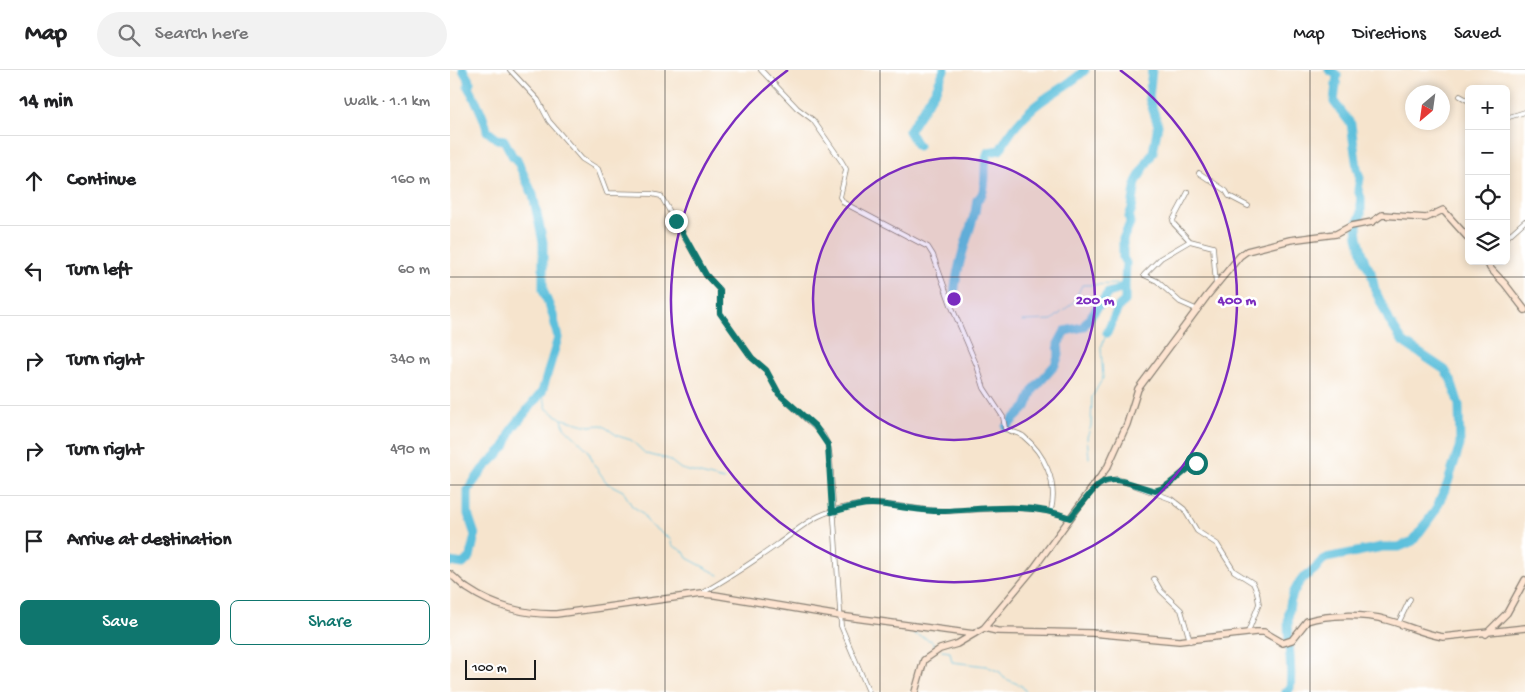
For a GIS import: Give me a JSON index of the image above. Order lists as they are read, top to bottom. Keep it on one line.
{"scale_bar":"100 m","north":"bottom left","page":{"header":"Map","search":"Search here","nav":["Map","Directions","Saved"],"heading":["14 min","Walk · 1.1 km"],"map_buttons":["+","−"],"list":[["Continue","160 m"],["Turn left","60 m"],["Turn right","340 m"],["Turn right","490 m"],"Arrive at destination"],"buttons":["Save","Share"],"scale":"100 m"},"rings":["200 m","400 m"]}
